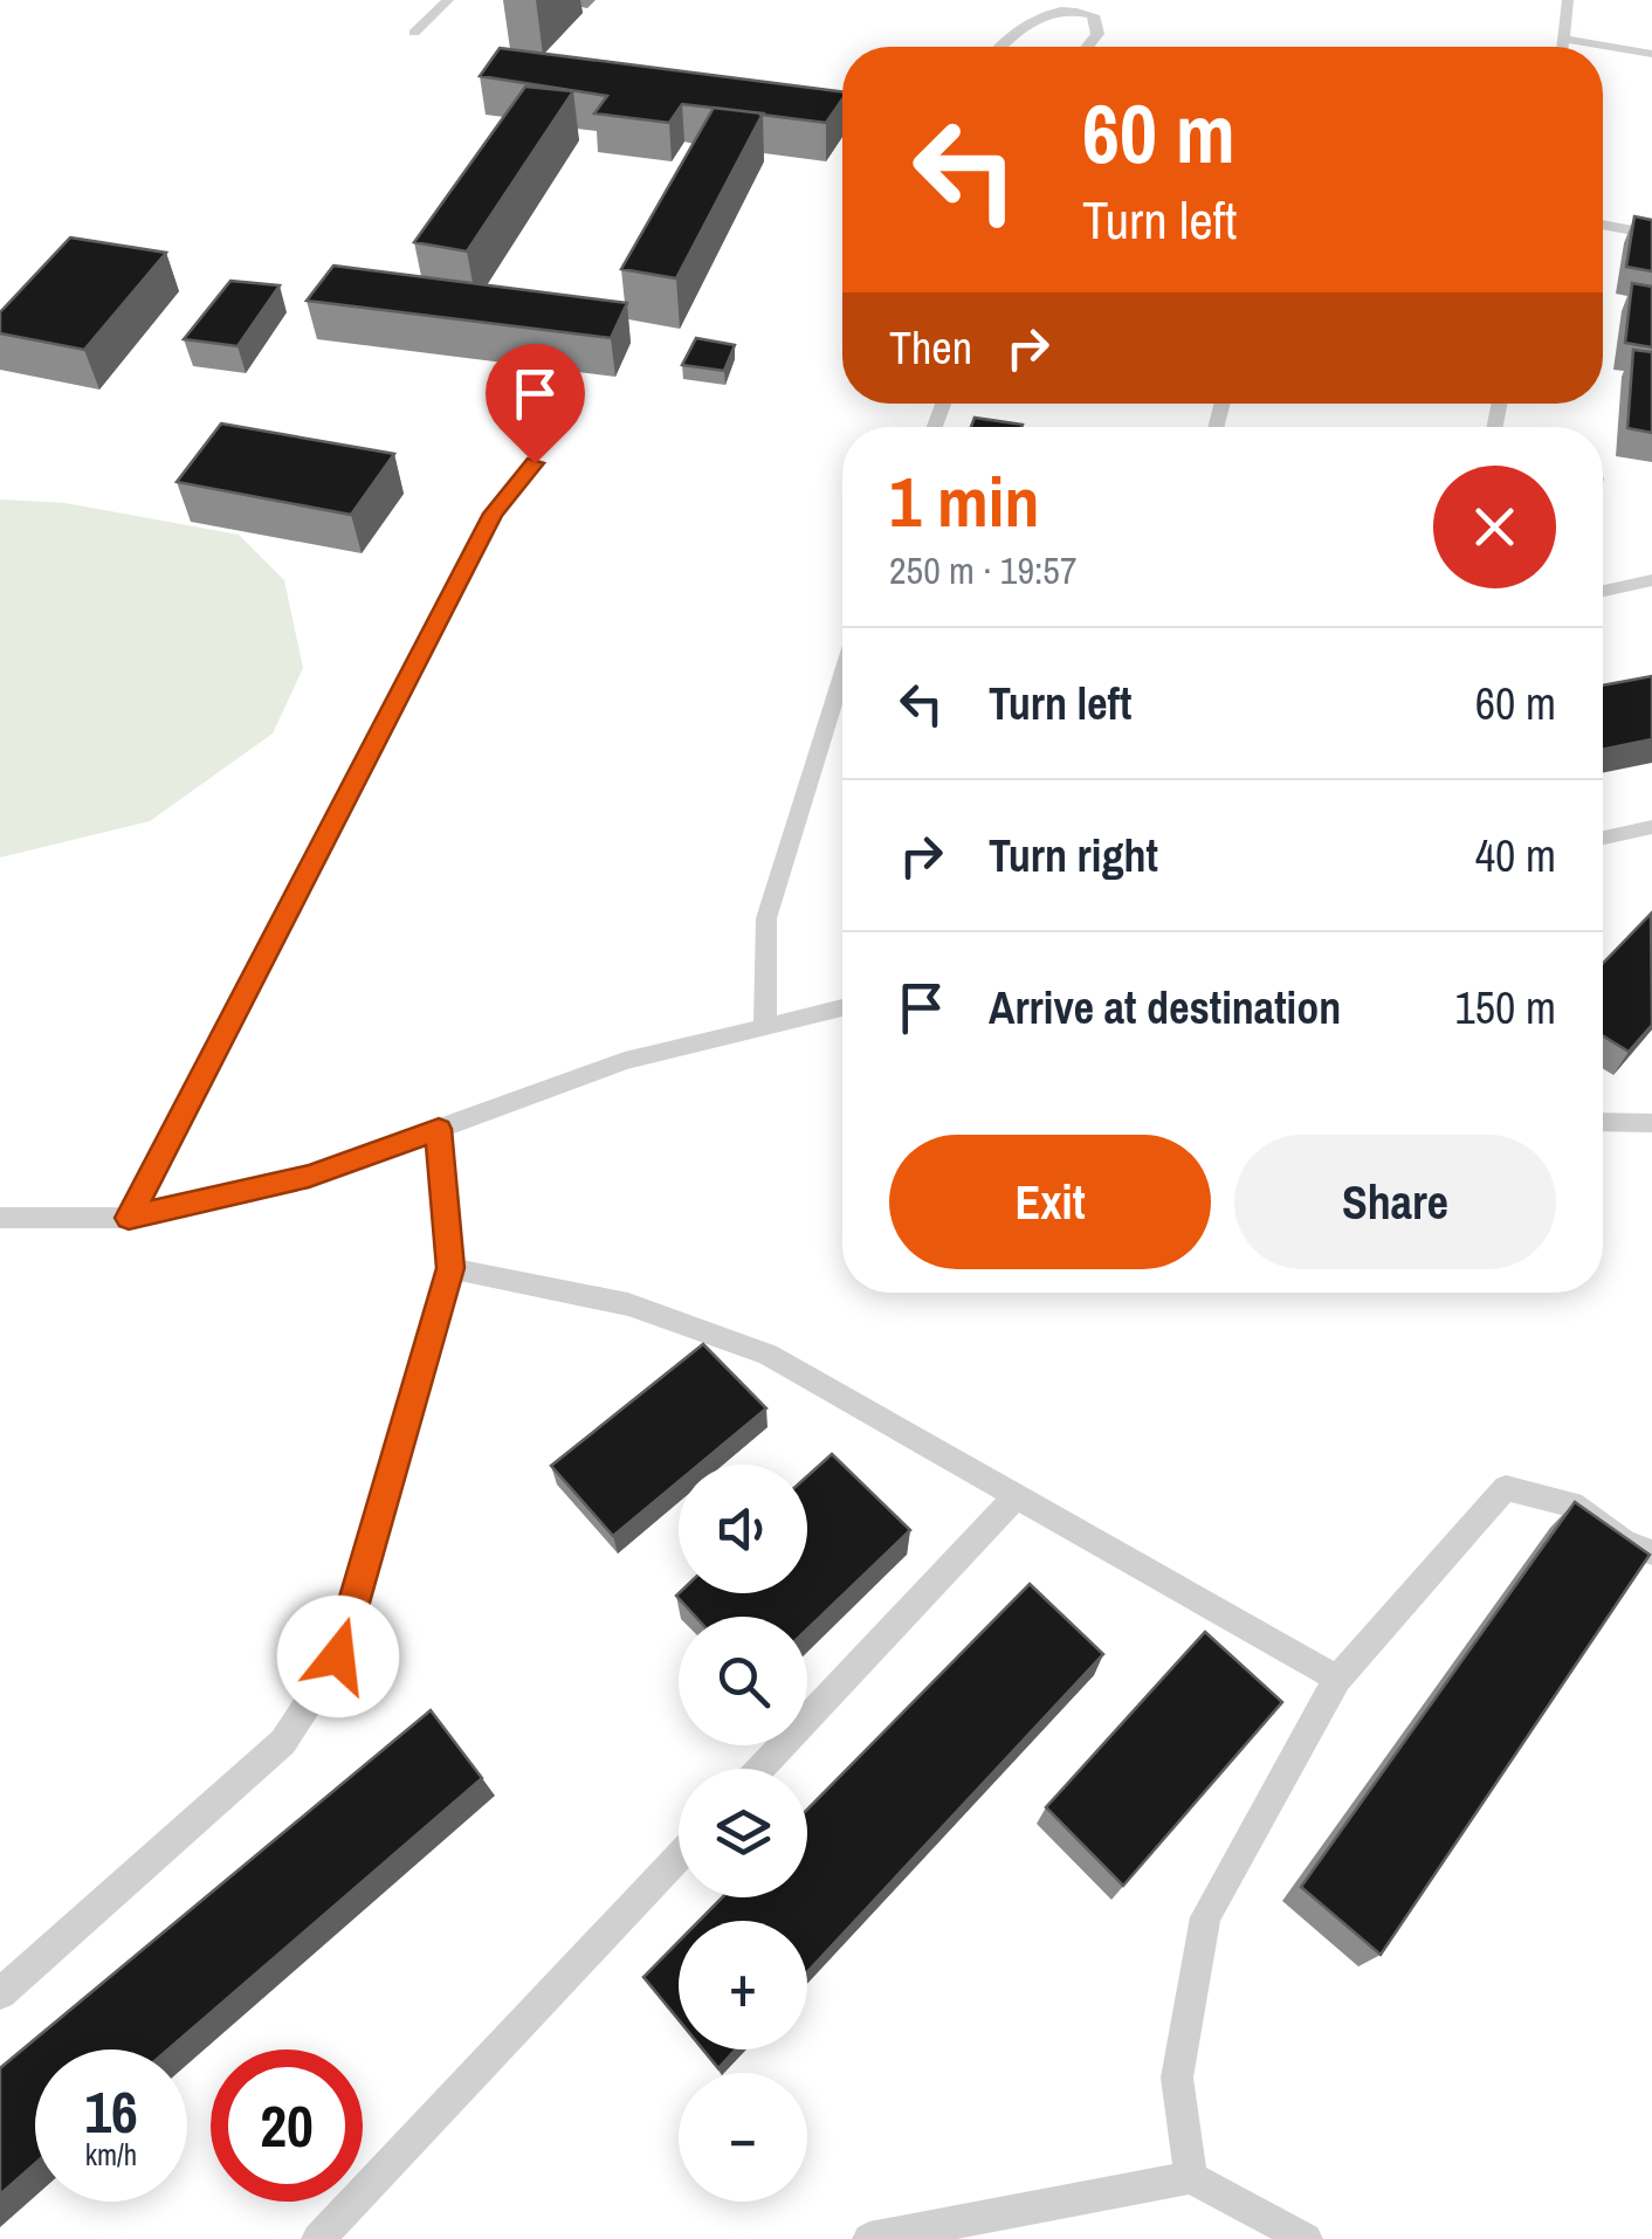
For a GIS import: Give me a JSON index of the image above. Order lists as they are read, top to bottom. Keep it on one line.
{"page":{"turn":["60 m","Turn left"],"then":"Then","heading":["1 min","250 m · 19:57"],"list":[{"name":"Turn left","value":"60 m"},{"name":"Turn right","value":"40 m"},{"name":"Arrive at destination","value":"150 m"}],"buttons":["Exit","Share"],"map_buttons":["+","−"],"speed":"16 km/h","limit":"20"}}
